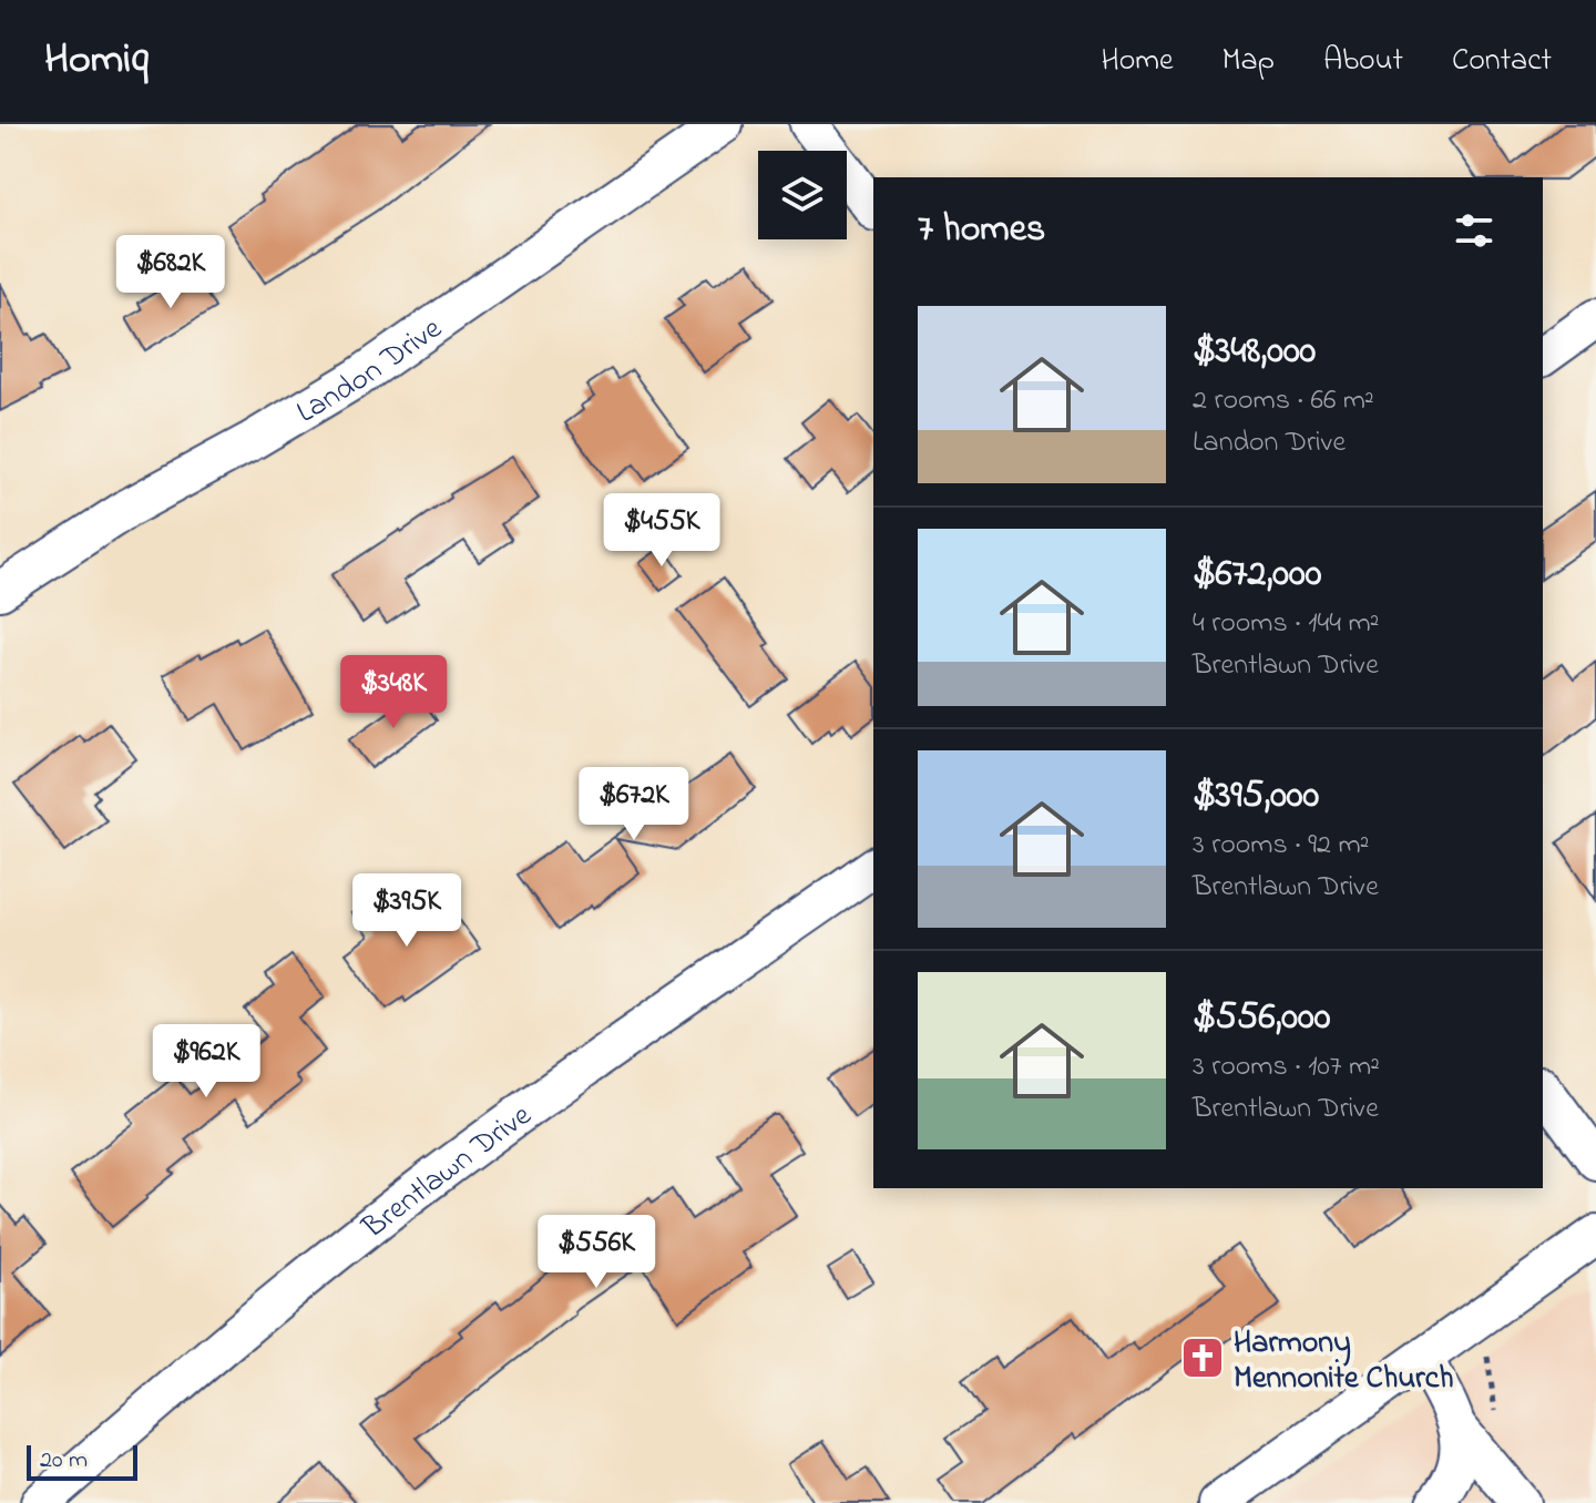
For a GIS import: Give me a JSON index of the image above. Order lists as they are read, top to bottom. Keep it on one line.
{"streets":{"street":["Landon Drive","Brentlawn Drive"]},"places":{"church":["Harmony Mennonite Church"]},"scale_bar":"20 m","page":{"header":"Homiq","nav":["Home","Map","About","Contact"],"heading":"7 homes","price":["$682K","$455K","$348K","$672K","$395K","$962K","$556K"],"list":[{"name":"$348,000","note":"2 rooms · 66 m² · Landon Drive"},{"name":"$672,000","note":"4 rooms · 144 m² · Brentlawn Drive"},{"name":"$395,000","note":"3 rooms · 92 m² · Brentlawn Drive"},{"name":"$556,000","note":"3 rooms · 107 m² · Brentlawn Drive"}],"scale":"20 m"}}
